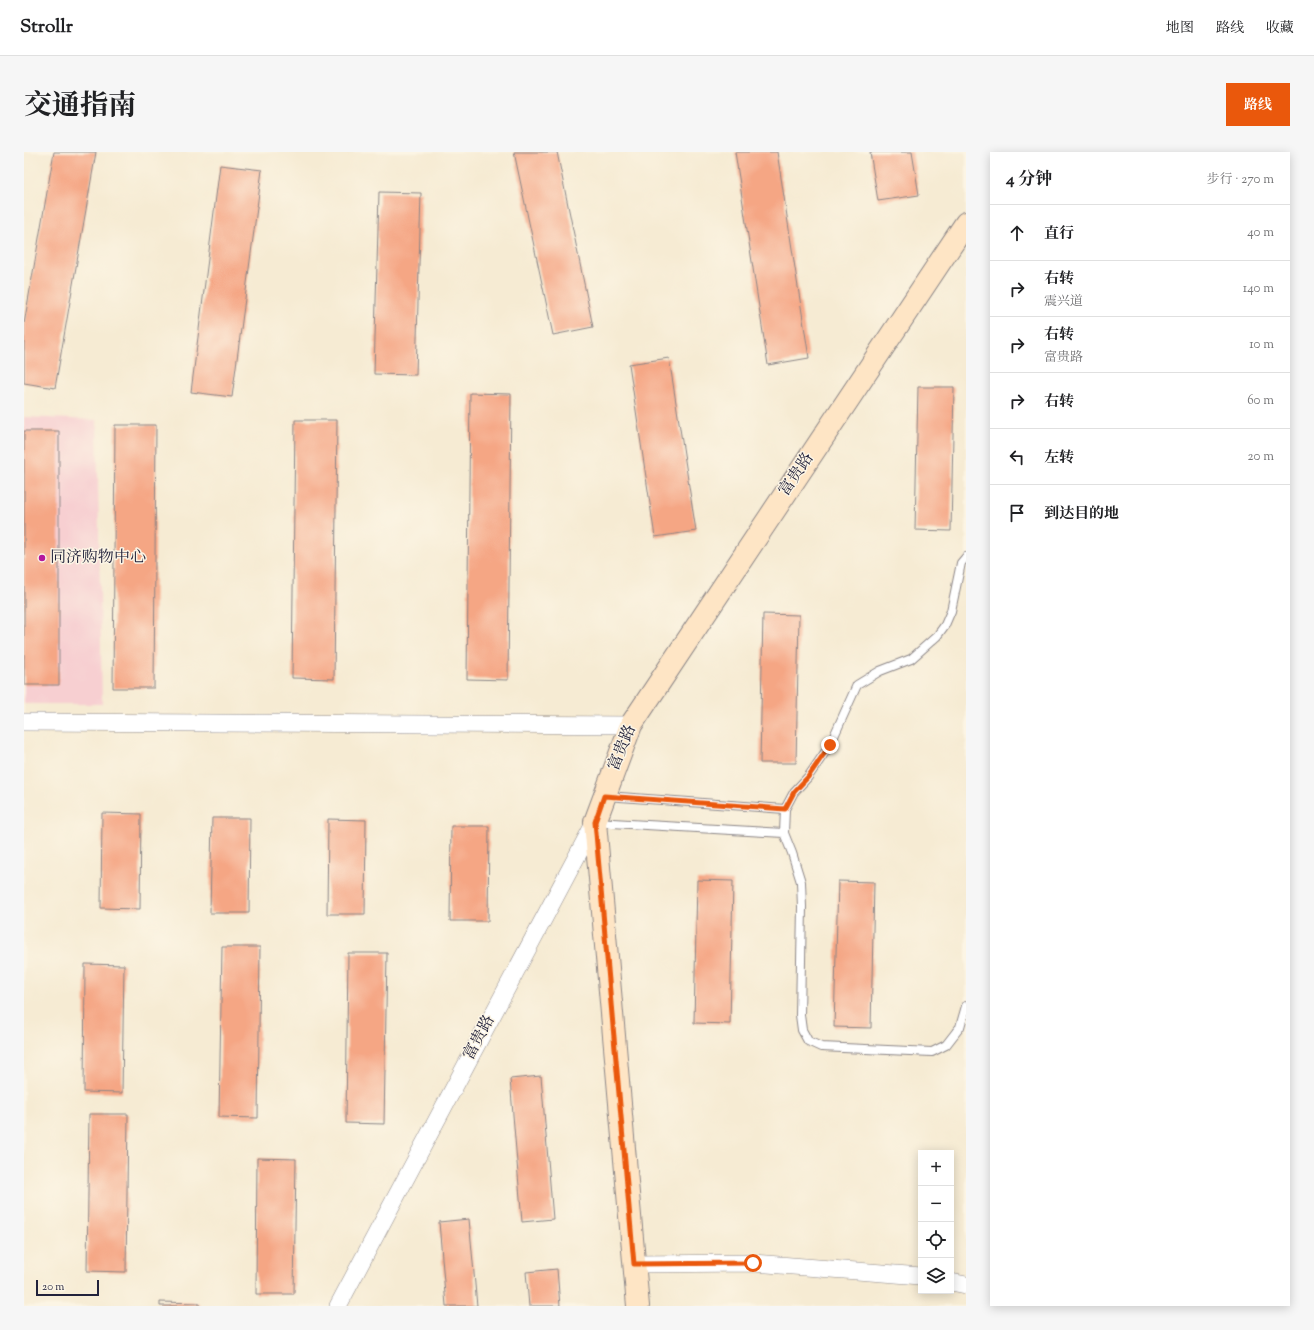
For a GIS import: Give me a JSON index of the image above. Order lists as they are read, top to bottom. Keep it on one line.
{"streets":{"street":["富贵路"]},"places":["同济购物中心"],"scale_bar":"20 m","page":{"header":"Strollr","nav":["地图","路线","收藏"],"title":"交通指南","buttons":"路线","heading":["4 分钟","步行 · 270 m"],"list":[["直行","40 m"],["右转","震兴道","140 m"],["右转","富贵路","10 m"],["右转","60 m"],["左转","20 m"],"到达目的地"],"map_buttons":["+","−"],"scale":"20 m"}}
